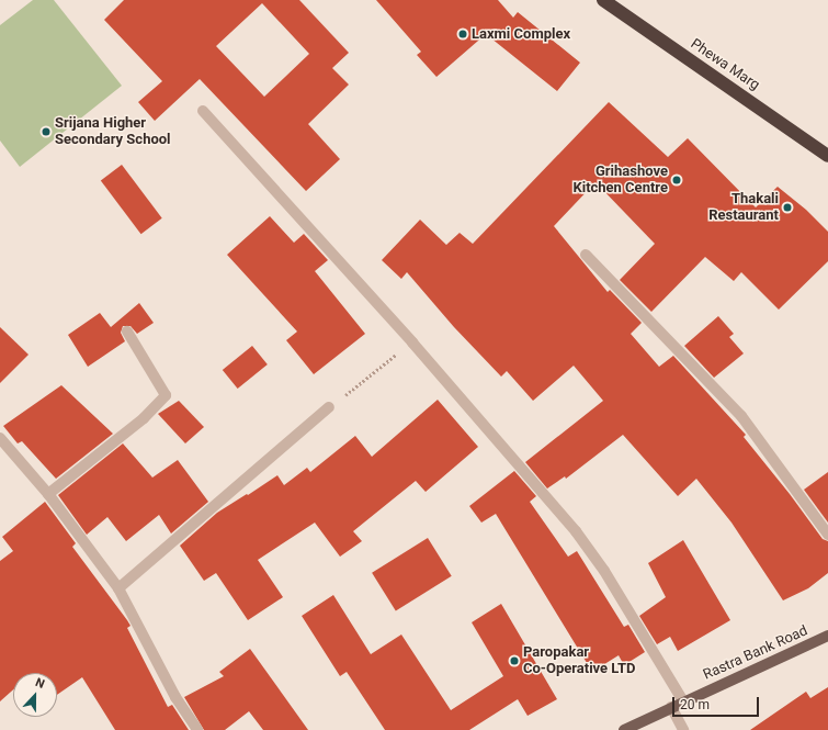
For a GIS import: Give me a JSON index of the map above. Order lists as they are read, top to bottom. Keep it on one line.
{"streets":{"highway":["Phewa Marg"],"main road":["Rastra Bank Road"]},"places":["Laxmi Complex","Srijana Higher Secondary School","Grihashove Kitchen Centre","Thakali Restaurant","Paropakar Co-Operative LTD"],"scale_bar":"20 m","north":"top"}
